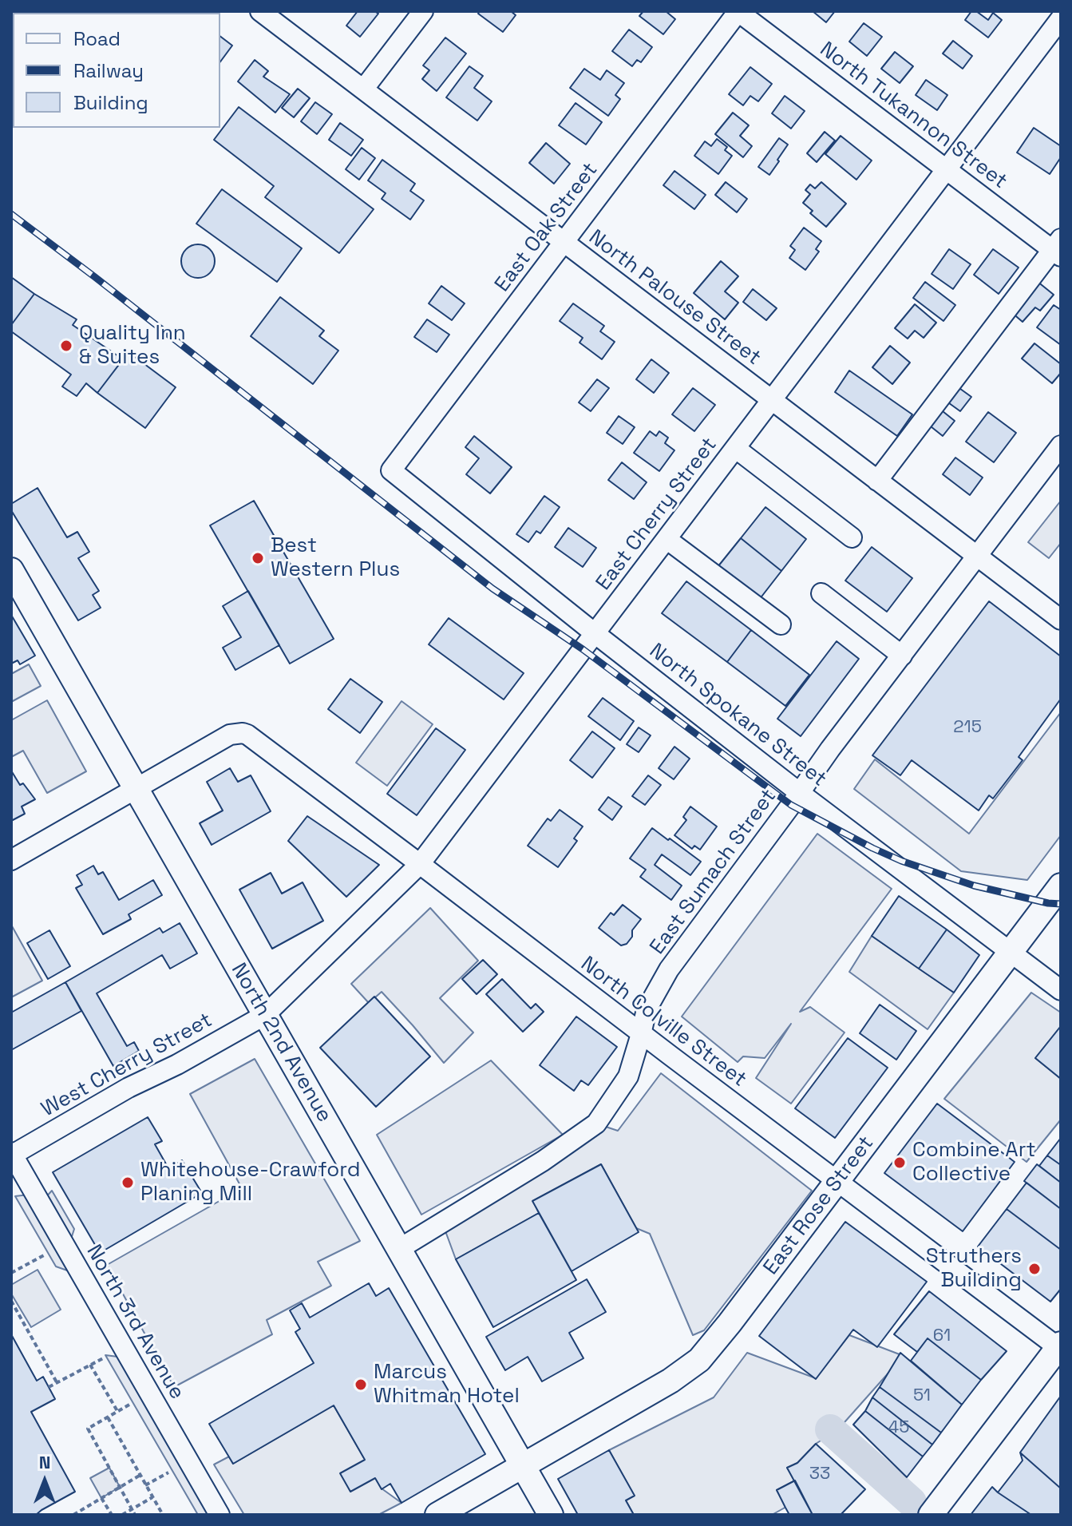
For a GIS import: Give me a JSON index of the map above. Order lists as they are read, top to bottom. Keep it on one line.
{"streets":{"main road":["North 2nd Avenue","East Rose Street"],"street":["North Tukannon Street","East Oak Street","North Palouse Street","East Cherry Street","North Spokane Street","East Sumach Street","North Colville Street","West Cherry Street","North 3rd Avenue"]},"crossings":[["North Tukannon Street","East Oak Street"],["North Tukannon Street","East Cherry Street"],["East Oak Street","North Palouse Street"],["East Oak Street","North Spokane Street"],["North Palouse Street","East Cherry Street"],["North Palouse Street","East Sumach Street"],["East Cherry Street","North Spokane Street"],["East Cherry Street","North Colville Street"],["East Cherry Street","North 2nd Avenue"],["East Cherry Street","West Cherry Street"],["North Spokane Street","East Sumach Street"],["North Spokane Street","East Rose Street"],["East Sumach Street","North Colville Street"],["East Sumach Street","North 2nd Avenue"],["North Colville Street","North 2nd Avenue"],["North Colville Street","East Rose Street"],["North 2nd Avenue","West Cherry Street"],["North 2nd Avenue","East Rose Street"],["West Cherry Street","North 3rd Avenue"]],"places":["Quality Inn & Suites","Best Western Plus","Combine Art Collective","Whitehouse-Crawford Planing Mill","Struthers Building","Marcus Whitman Hotel"],"house_numbers":["215","61","51","45","33"],"legend":["Road","Railway","Building"],"north":"top"}
